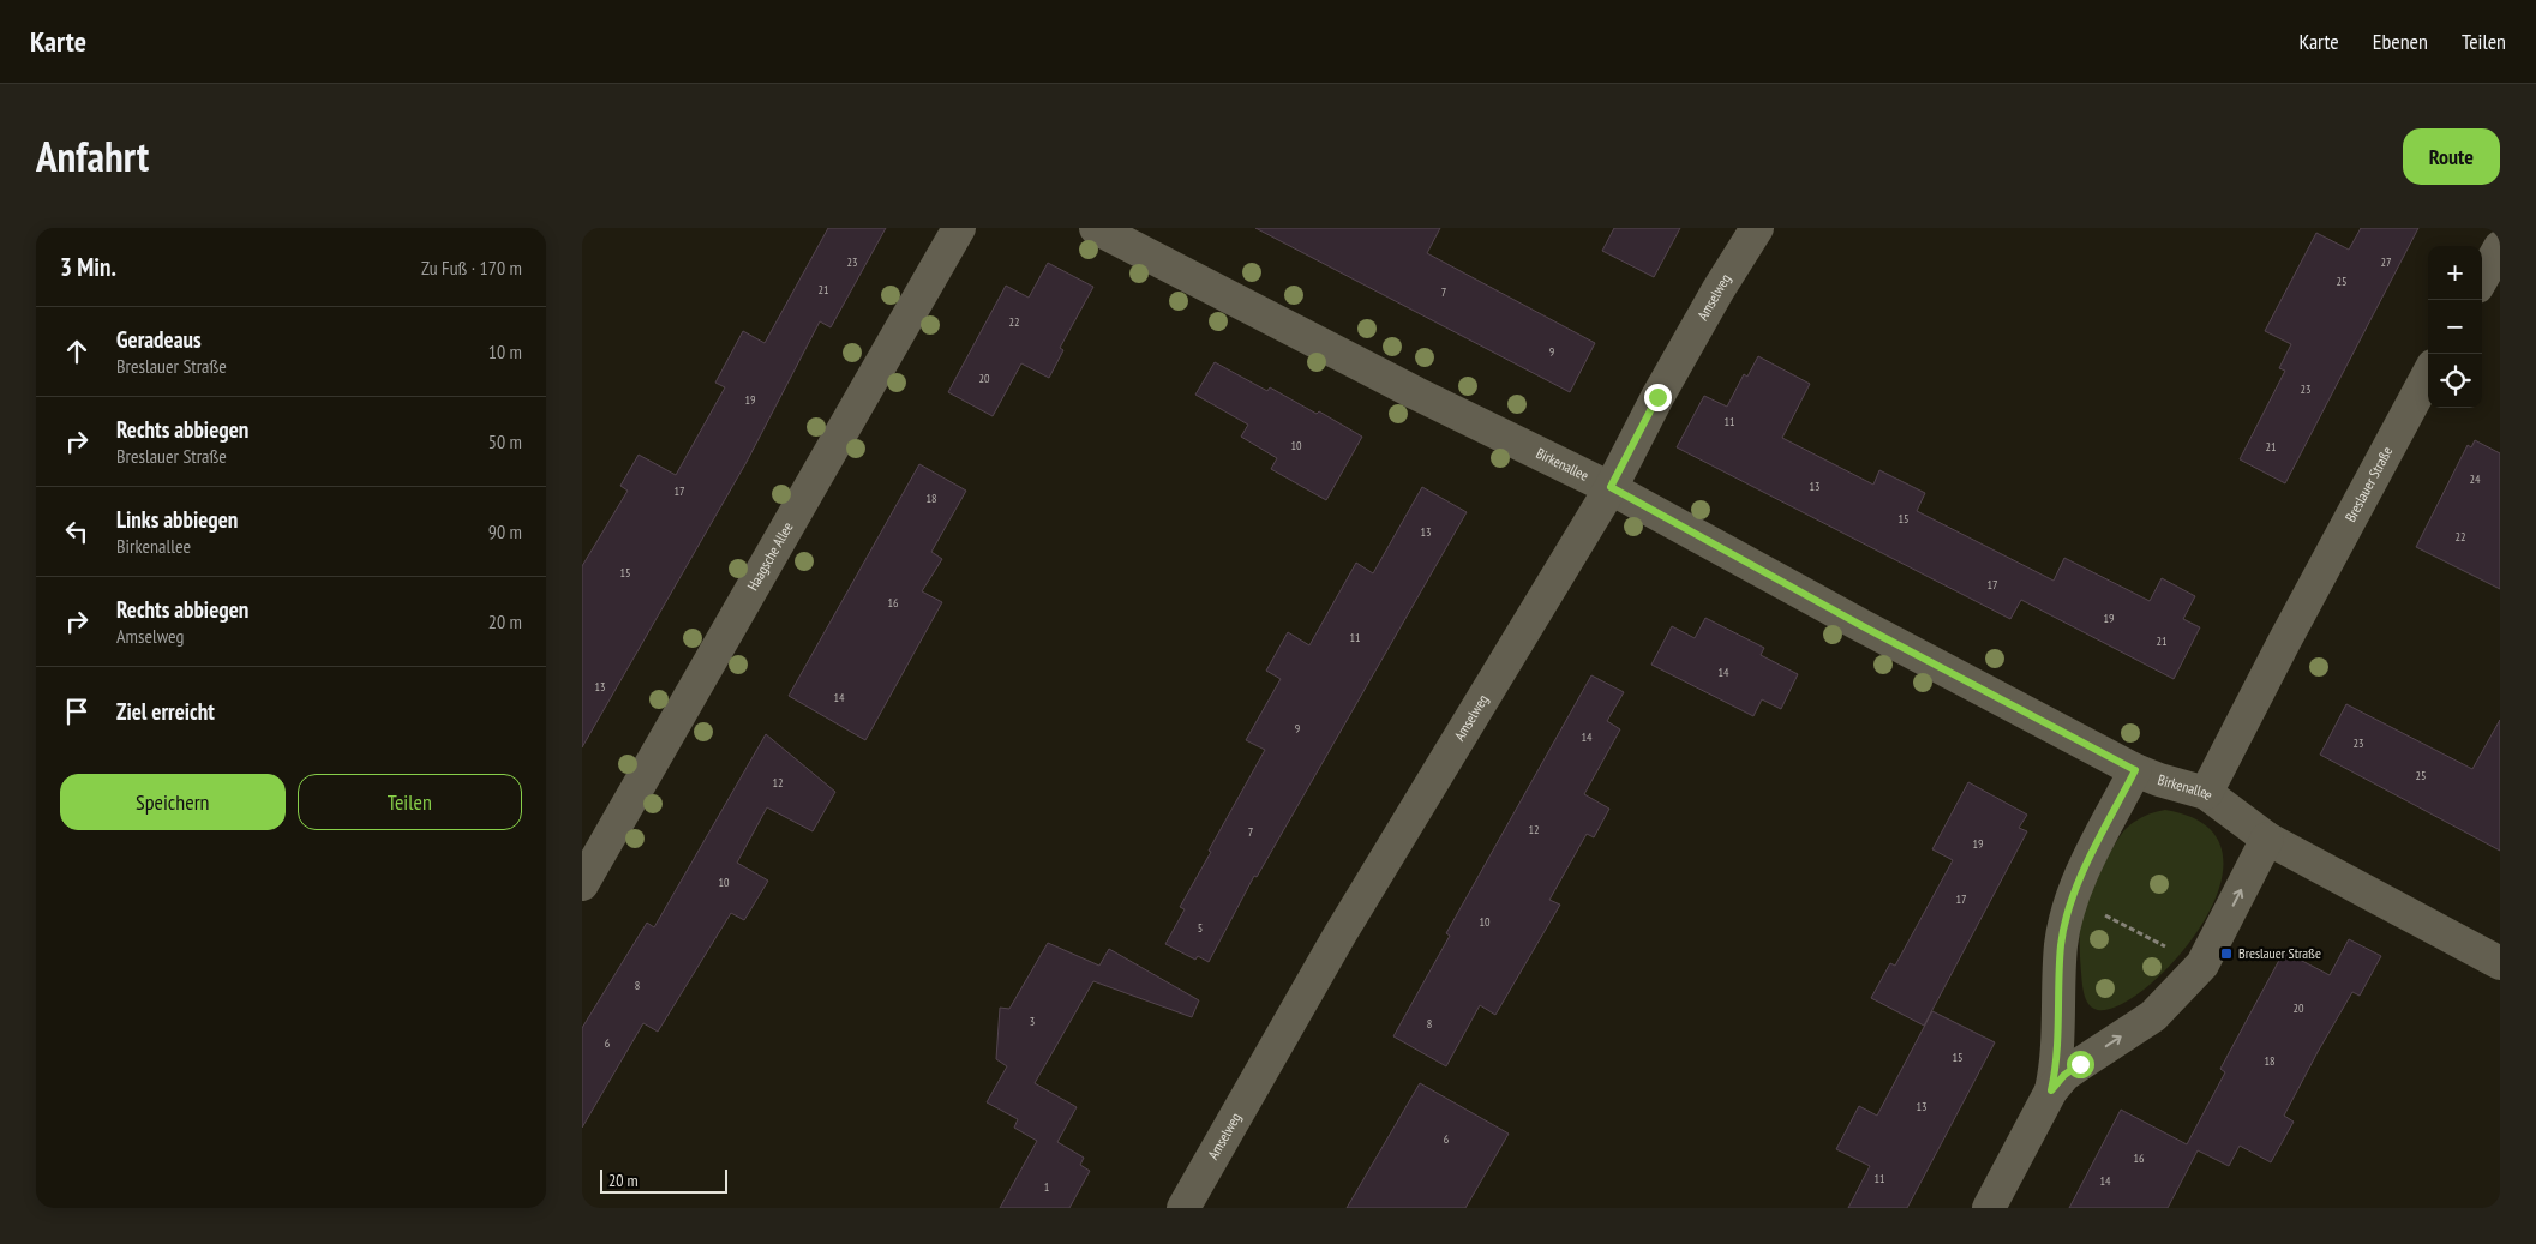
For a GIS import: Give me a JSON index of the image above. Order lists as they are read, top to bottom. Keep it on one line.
{"streets":{"street":["Amselweg","Birkenallee","Breslauer Straße","Haagsche Allee"]},"crossings":[["Amselweg","Birkenallee"],["Birkenallee","Breslauer Straße"]],"places":{"transit":["Breslauer Straße"]},"house_numbers":["23","27","25","21","7","22","9","20","23","19","11","10","21","24","13","17","18","15","13","22","15","17","16","19","11","21","14","13","14","9","14","23","25","12","12","7","19","10","17","10","5","8","20","3","8","6","15","18","13","6","16","11","14","1"],"scale_bar":"20 m","page":{"header":"Karte","nav":["Karte","Ebenen","Teilen"],"title":"Anfahrt","buttons":["Route",["Speichern","Teilen"]],"heading":["3 Min.","Zu Fuß · 170 m"],"map_buttons":["+","−"],"list":[["Geradeaus","Breslauer Straße","10 m"],["Rechts abbiegen","Breslauer Straße","50 m"],["Links abbiegen","Birkenallee","90 m"],["Rechts abbiegen","Amselweg","20 m"],"Ziel erreicht"],"scale":"20 m"}}
